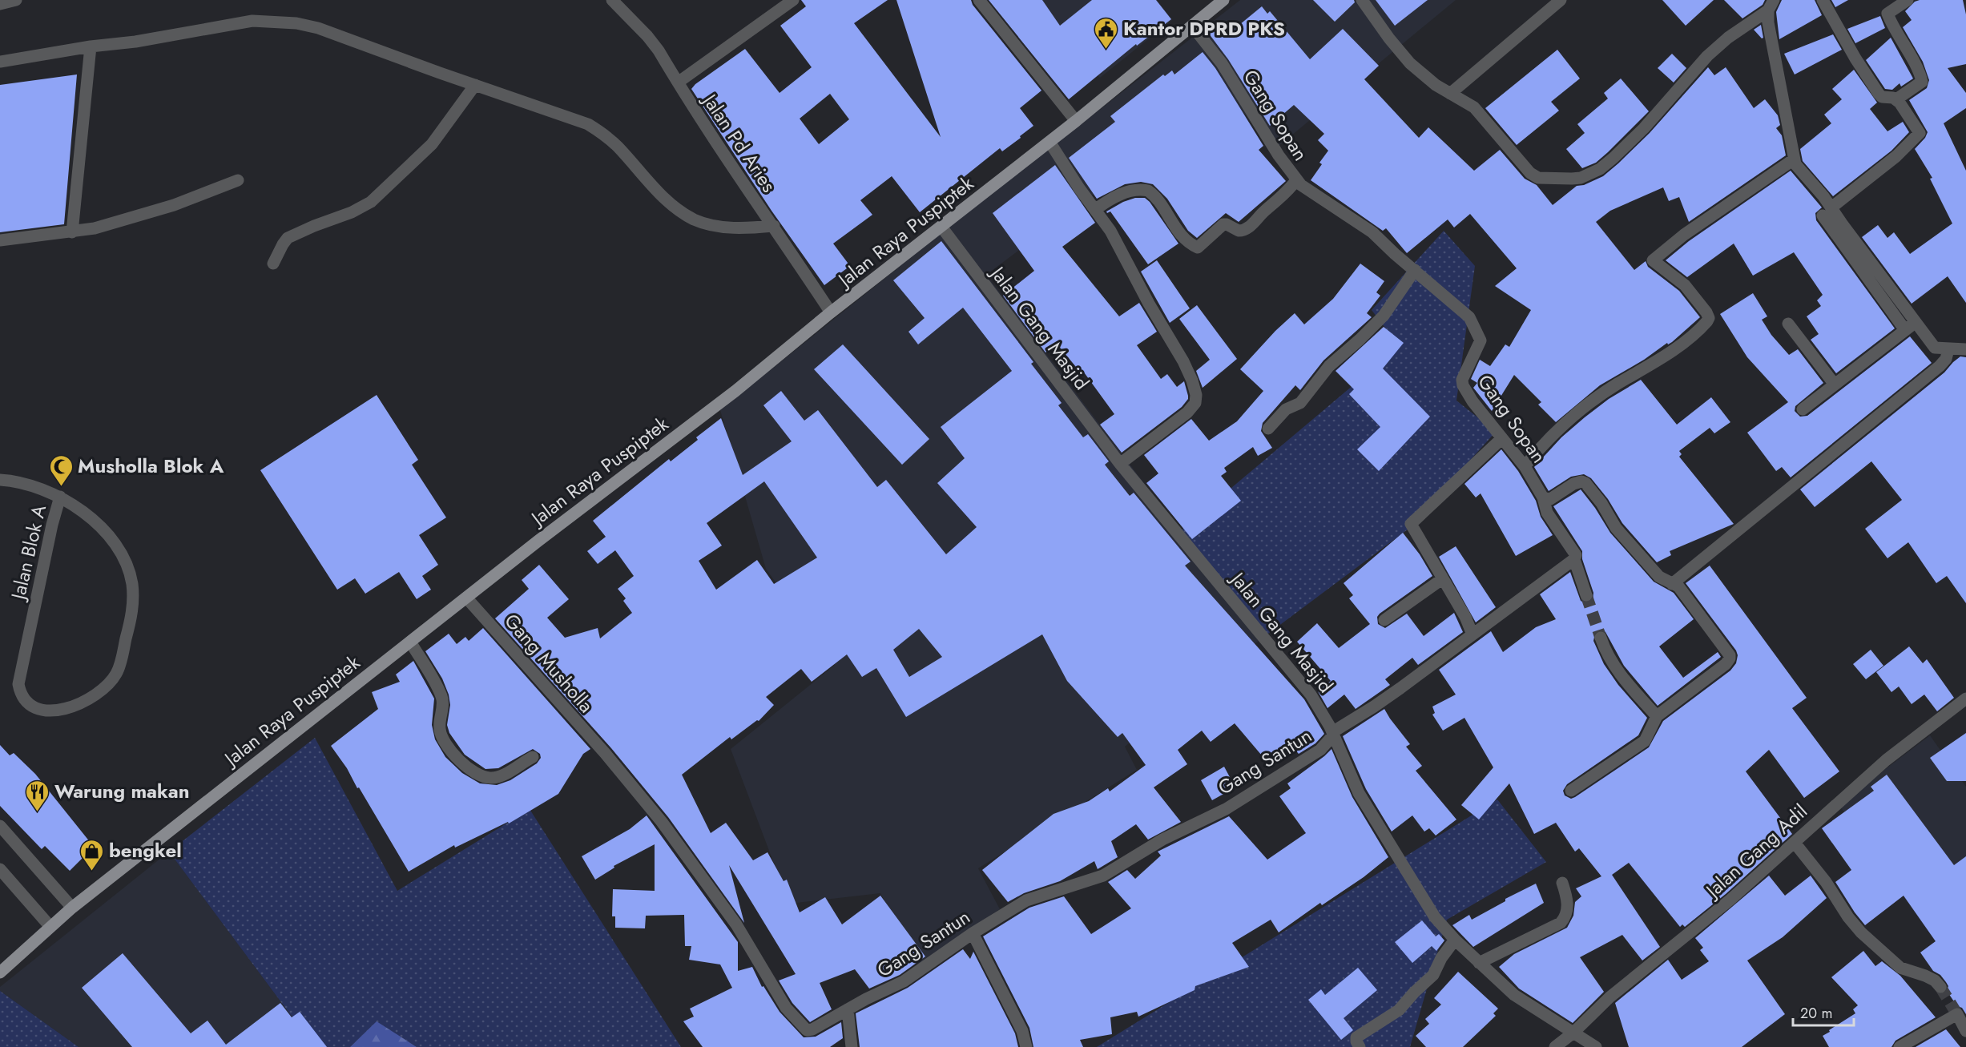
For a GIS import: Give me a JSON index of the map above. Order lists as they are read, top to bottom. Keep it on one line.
{"streets":{"main road":["Jalan Raya Puspiptek"],"street":["Gang Sopan","Jalan Pd Aries","Jalan Gang Masjid","Jalan Blok A","Gang Musholla","Gang Santun","Jalan Gang Adil"]},"crossings":[["Gang Sopan","Jalan Raya Puspiptek"],["Jalan Pd Aries","Jalan Raya Puspiptek"],["Jalan Raya Puspiptek","Jalan Gang Masjid"],["Jalan Raya Puspiptek","Gang Musholla"],["Jalan Gang Masjid","Gang Santun"],["Jalan Gang Masjid","Jalan Gang Adil"],["Gang Musholla","Gang Santun"]],"places":{"public building":["Kantor DPRD PKS"],"mosque":["Musholla Blok A"],"restaurant":["Warung makan"],"shop":["bengkel"]},"scale_bar":"20 m"}
